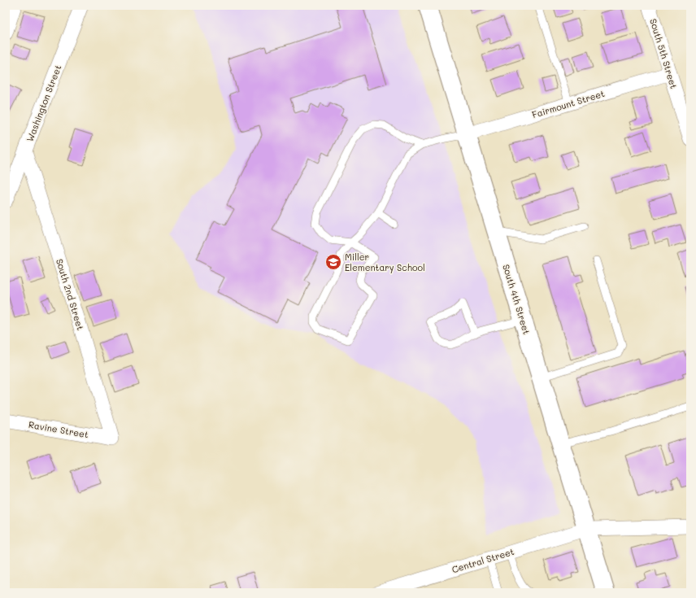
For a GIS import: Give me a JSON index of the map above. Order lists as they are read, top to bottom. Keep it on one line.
{"streets":{"main road":["South 4th Street"],"street":["South 5th Street","Washington Street","Fairmount Street","South 2nd Street","Ravine Street","Central Street"]},"crossings":[["South 5th Street","Fairmount Street"],["Washington Street","South 2nd Street"],["Fairmount Street","South 4th Street"],["South 2nd Street","Ravine Street"],["South 4th Street","Central Street"]],"places":{"school or university":["Miller Elementary School"]}}
